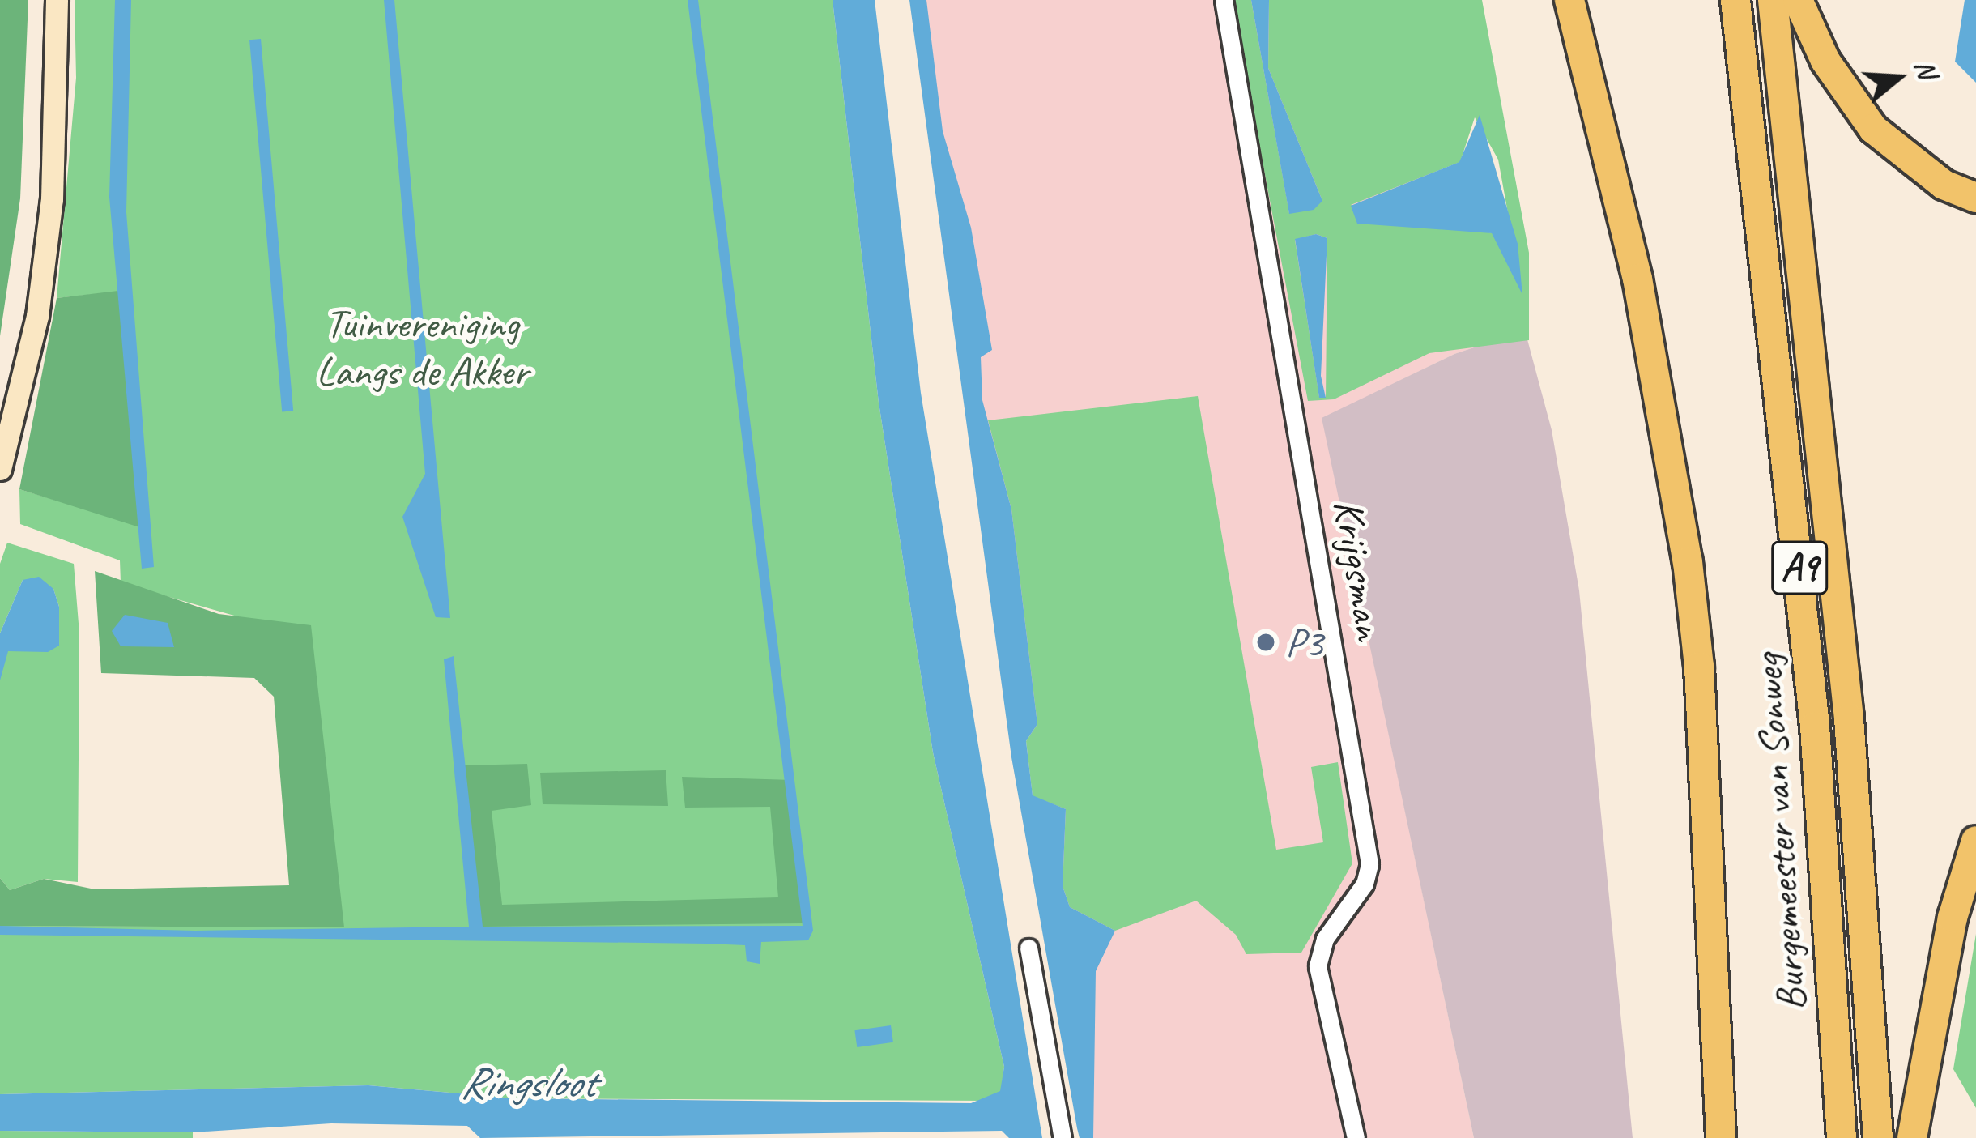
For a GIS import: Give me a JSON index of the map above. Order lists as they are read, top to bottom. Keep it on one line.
{"streets":{"highway":["A9","Burgemeester van Sonweg"],"street":["Krijgsman"]},"water":["Ringsloot"],"parks":["Tuinvereniging Langs de Akker"],"places":["P3"],"north":"right"}
